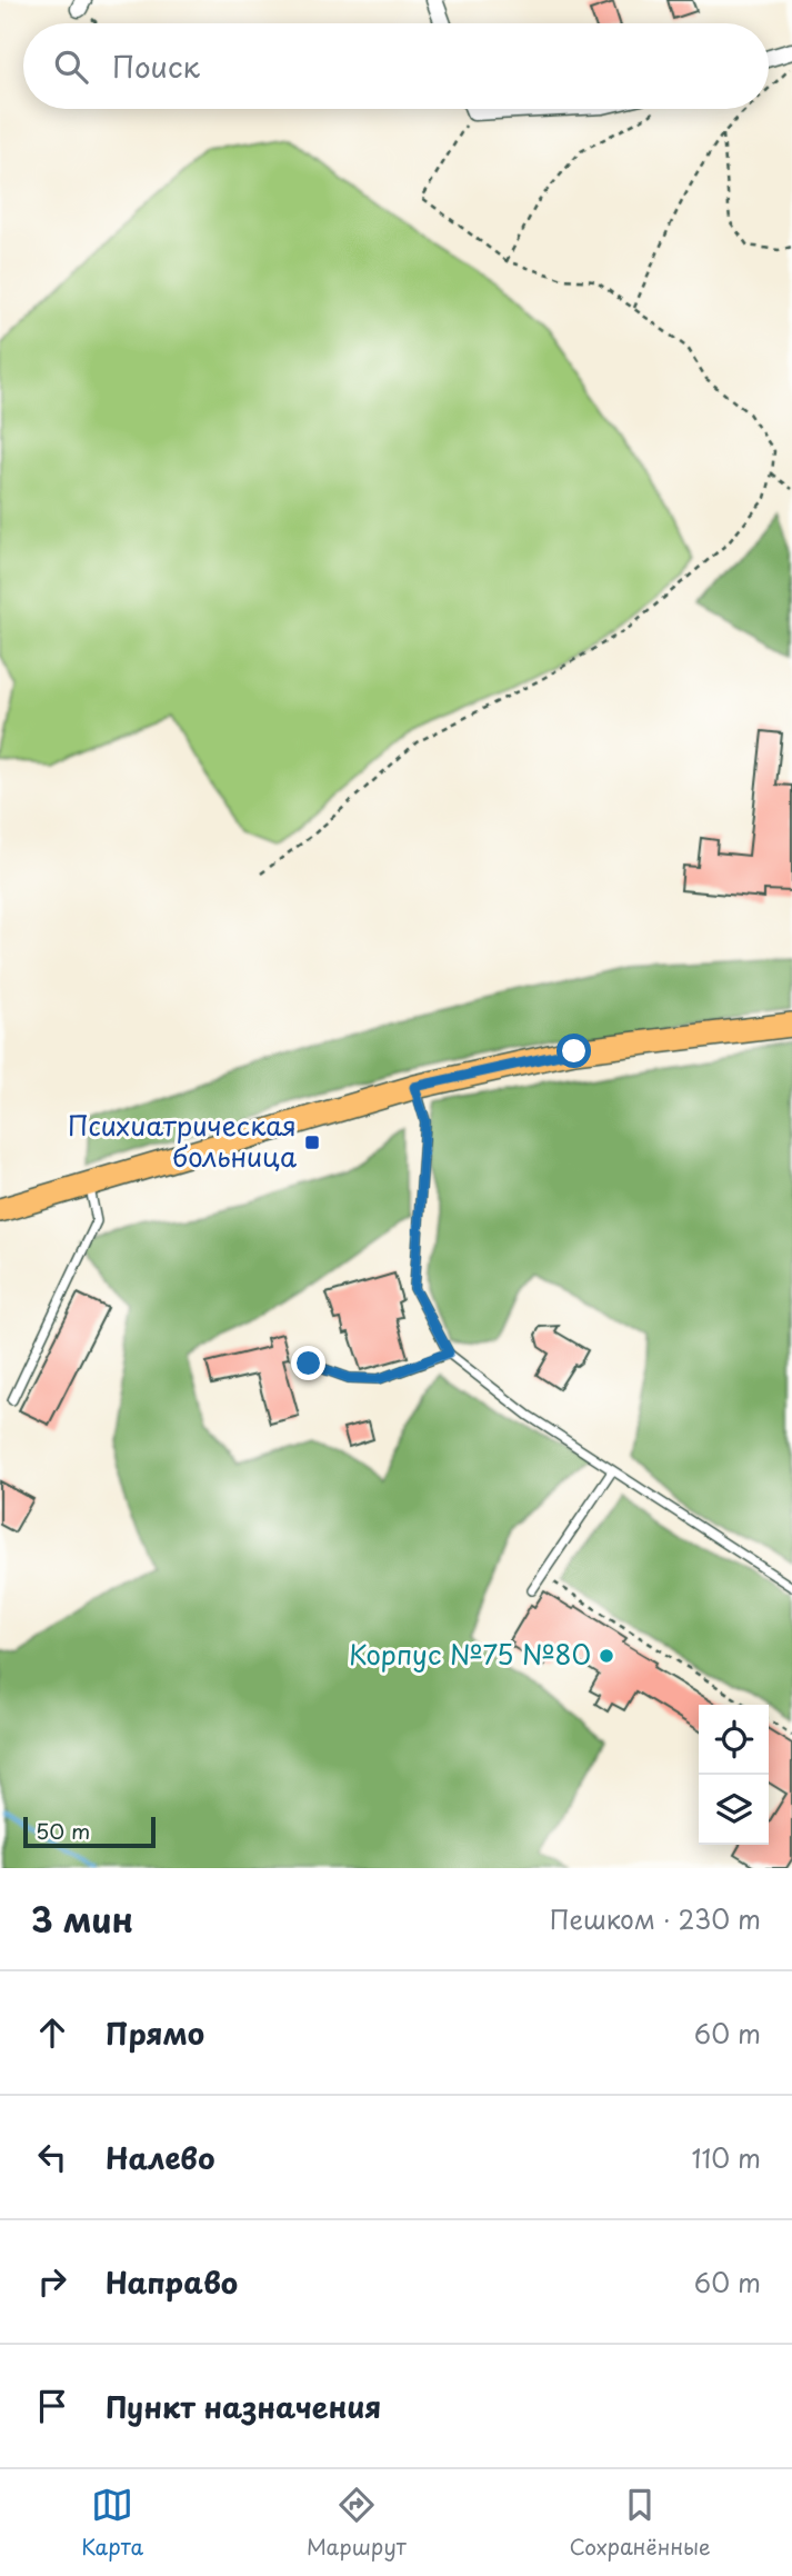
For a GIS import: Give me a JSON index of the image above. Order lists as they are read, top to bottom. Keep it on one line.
{"places":{"transit":["Психиатрическая больница"],"other":["Корпус №75 №80"]},"scale_bar":"50 m","page":{"search":"Поиск","scale":"50 m","heading":["3 мин","Пешком · 230 m"],"list":[["Прямо","60 m"],["Налево","110 m"],["Направо","60 m"],"Пункт назначения"],"nav":["Карта","Маршрут","Сохранённые"]}}
